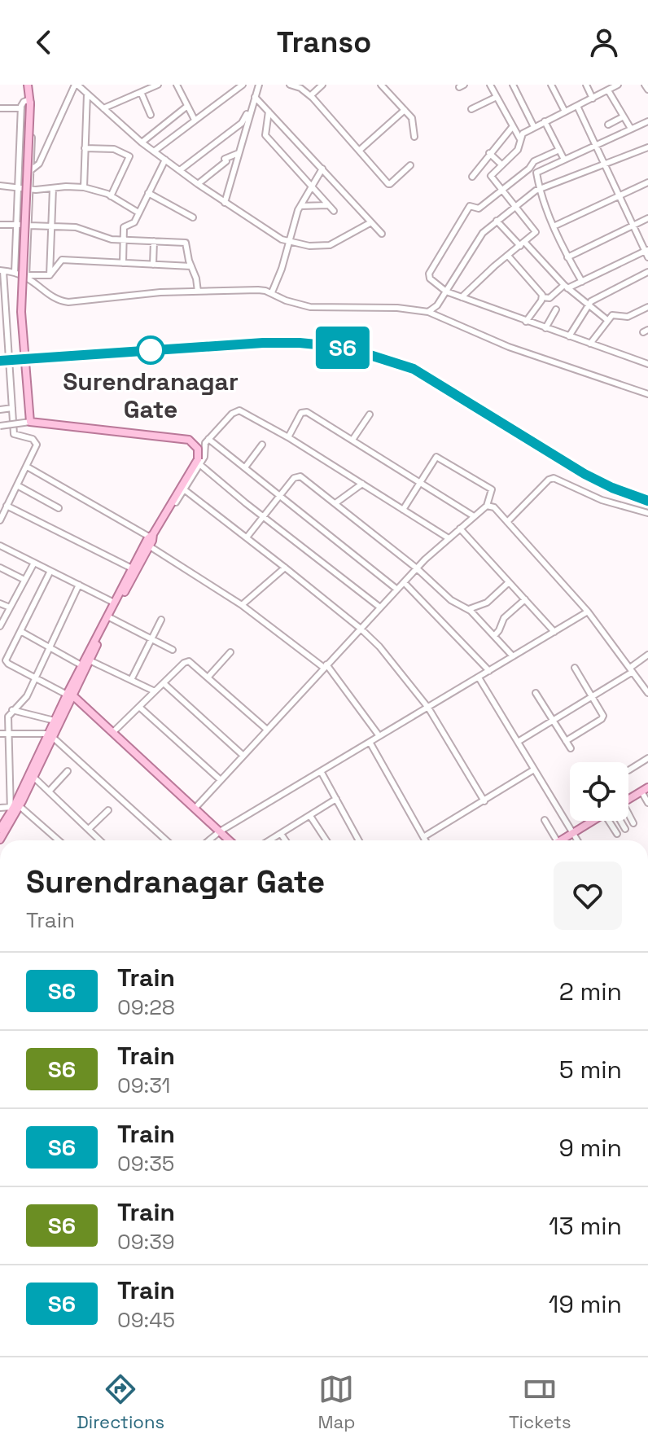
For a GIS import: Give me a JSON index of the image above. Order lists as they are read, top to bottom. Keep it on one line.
{"places":["Surendranagar Gate"],"page":{"header":"Transo","on_map":"S6","heading":["Surendranagar Gate","Train"],"list":[{"mark":"S6","name":"Train","note":"09:28","value":"2 min"},{"mark":"S6","name":"Train","note":"09:31","value":"5 min"},{"mark":"S6","name":"Train","note":"09:35","value":"9 min"},{"mark":"S6","name":"Train","note":"09:39","value":"13 min"},{"mark":"S6","name":"Train","note":"09:45","value":"19 min"}],"tabs":["Directions","Map","Tickets"]}}
